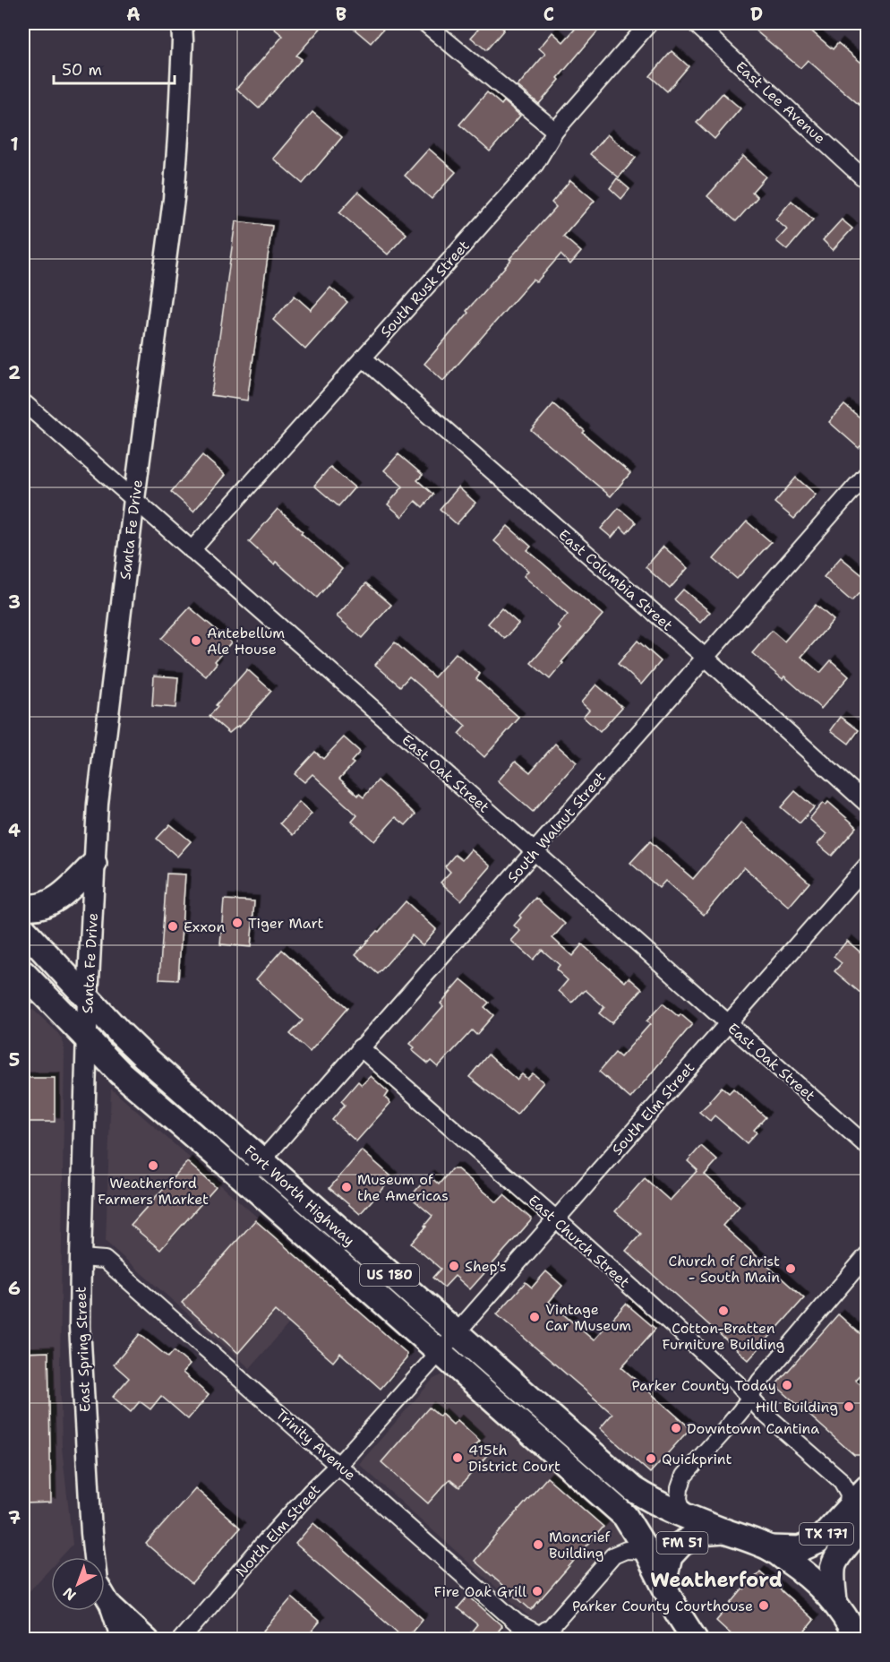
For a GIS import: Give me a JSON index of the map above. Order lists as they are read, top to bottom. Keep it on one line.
{"streets":{"main road":["Fort Worth Highway","US 180","TX 171","FM 51"],"street":["East Lee Avenue","South Rusk Street","Santa Fe Drive","East Columbia Street","East Oak Street","South Walnut Street","South Elm Street","East Church Street","East Spring Street","Trinity Avenue","North Elm Street"]},"crossings":[["South Rusk Street","East Columbia Street"],["South Rusk Street","East Oak Street"],["Santa Fe Drive","East Oak Street"],["Santa Fe Drive","Fort Worth Highway"],["Santa Fe Drive","East Spring Street"],["East Columbia Street","South Walnut Street"],["East Oak Street","South Walnut Street"],["East Oak Street","South Elm Street"],["South Walnut Street","Fort Worth Highway"],["South Walnut Street","East Church Street"],["South Elm Street","Fort Worth Highway"],["South Elm Street","East Church Street"],["South Elm Street","North Elm Street"],["Fort Worth Highway","US 180"],["Fort Worth Highway","East Spring Street"],["Fort Worth Highway","North Elm Street"],["Fort Worth Highway","FM 51"],["East Church Street","TX 171"],["US 180","TX 171"],["US 180","FM 51"],["East Spring Street","Trinity Avenue"],["Trinity Avenue","North Elm Street"]],"districts":["Weatherford"],"places":["Antebellum Ale House","Tiger Mart","Exxon","Weatherford Farmers Market","Museum of the Americas","Shep's","Church of Christ - South Main","Cotton-Bratten Furniture Building","Vintage Car Museum","Parker County Today","Hill Building","Downtown Cantina","415th District Court","Quickprint","Moncrief Building","Fire Oak Grill","Parker County Courthouse"],"scale_bar":"50 m","north":"bottom left","grid":{"columns":["A","B","C","D"],"rows":["1","2","3","4","5","6","7"]}}
